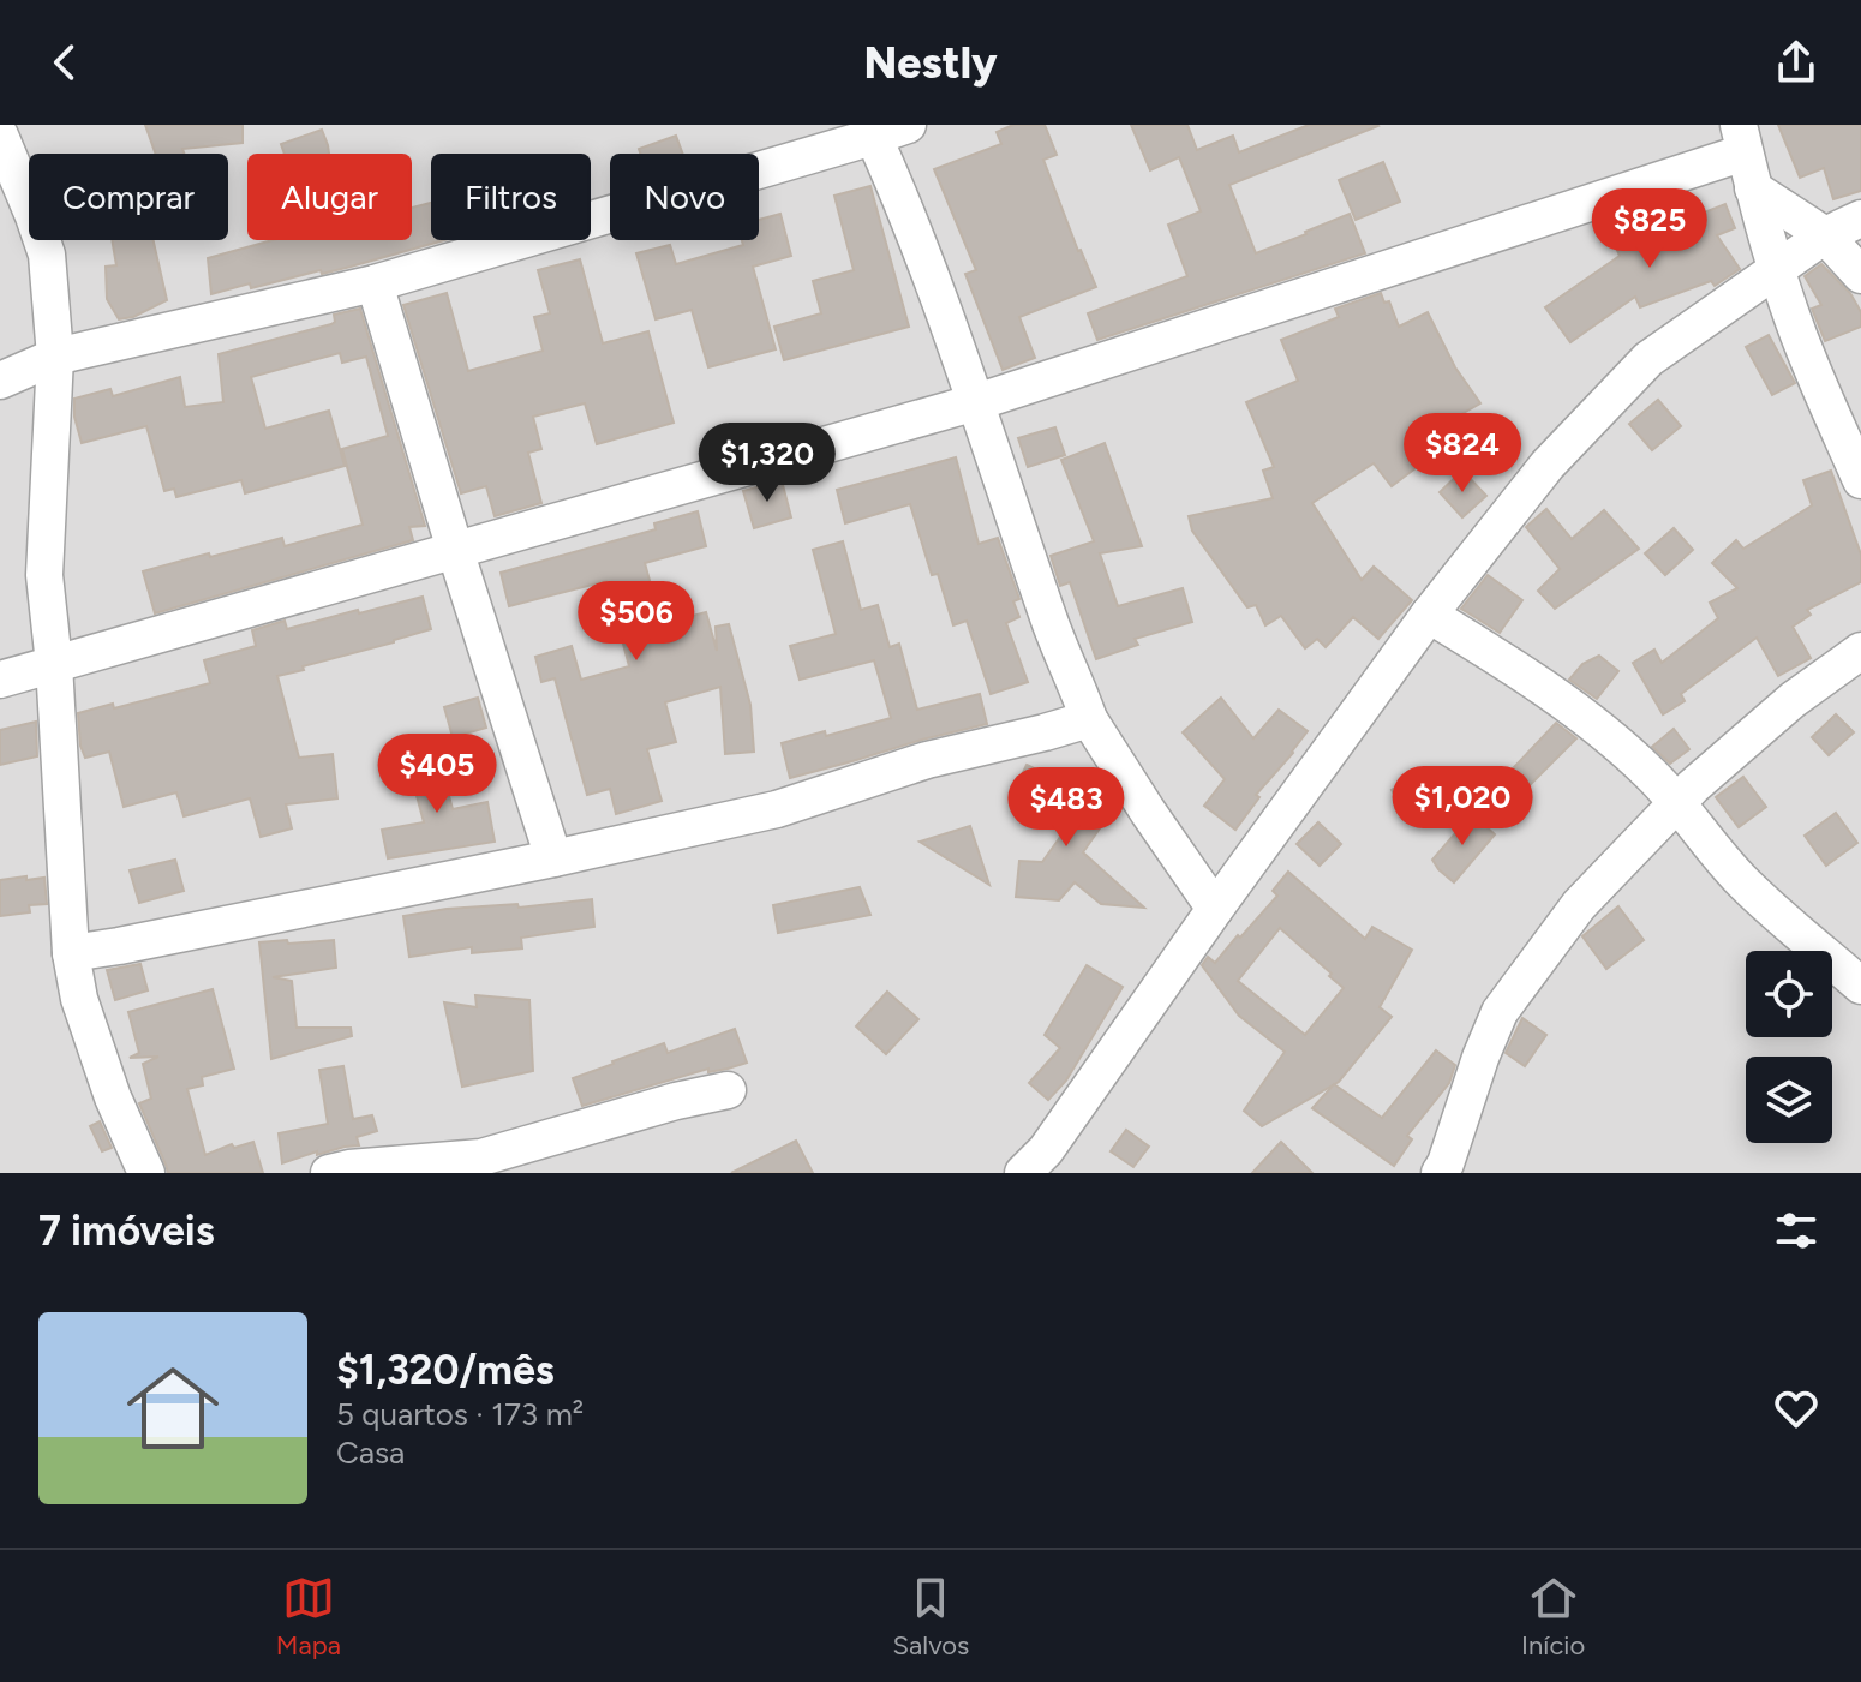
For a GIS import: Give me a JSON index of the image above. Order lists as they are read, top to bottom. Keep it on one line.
{"page":{"header":"Nestly","chip":["Comprar","Alugar","Filtros","Novo"],"price":["$825","$824","$1,320","$506","$405","$1,020","$483"],"heading":"7 imóveis","list":[{"name":"$1,320/mês","note":"5 quartos · 173 m² · Casa"}],"tabs":["Mapa","Salvos","Início"]}}
